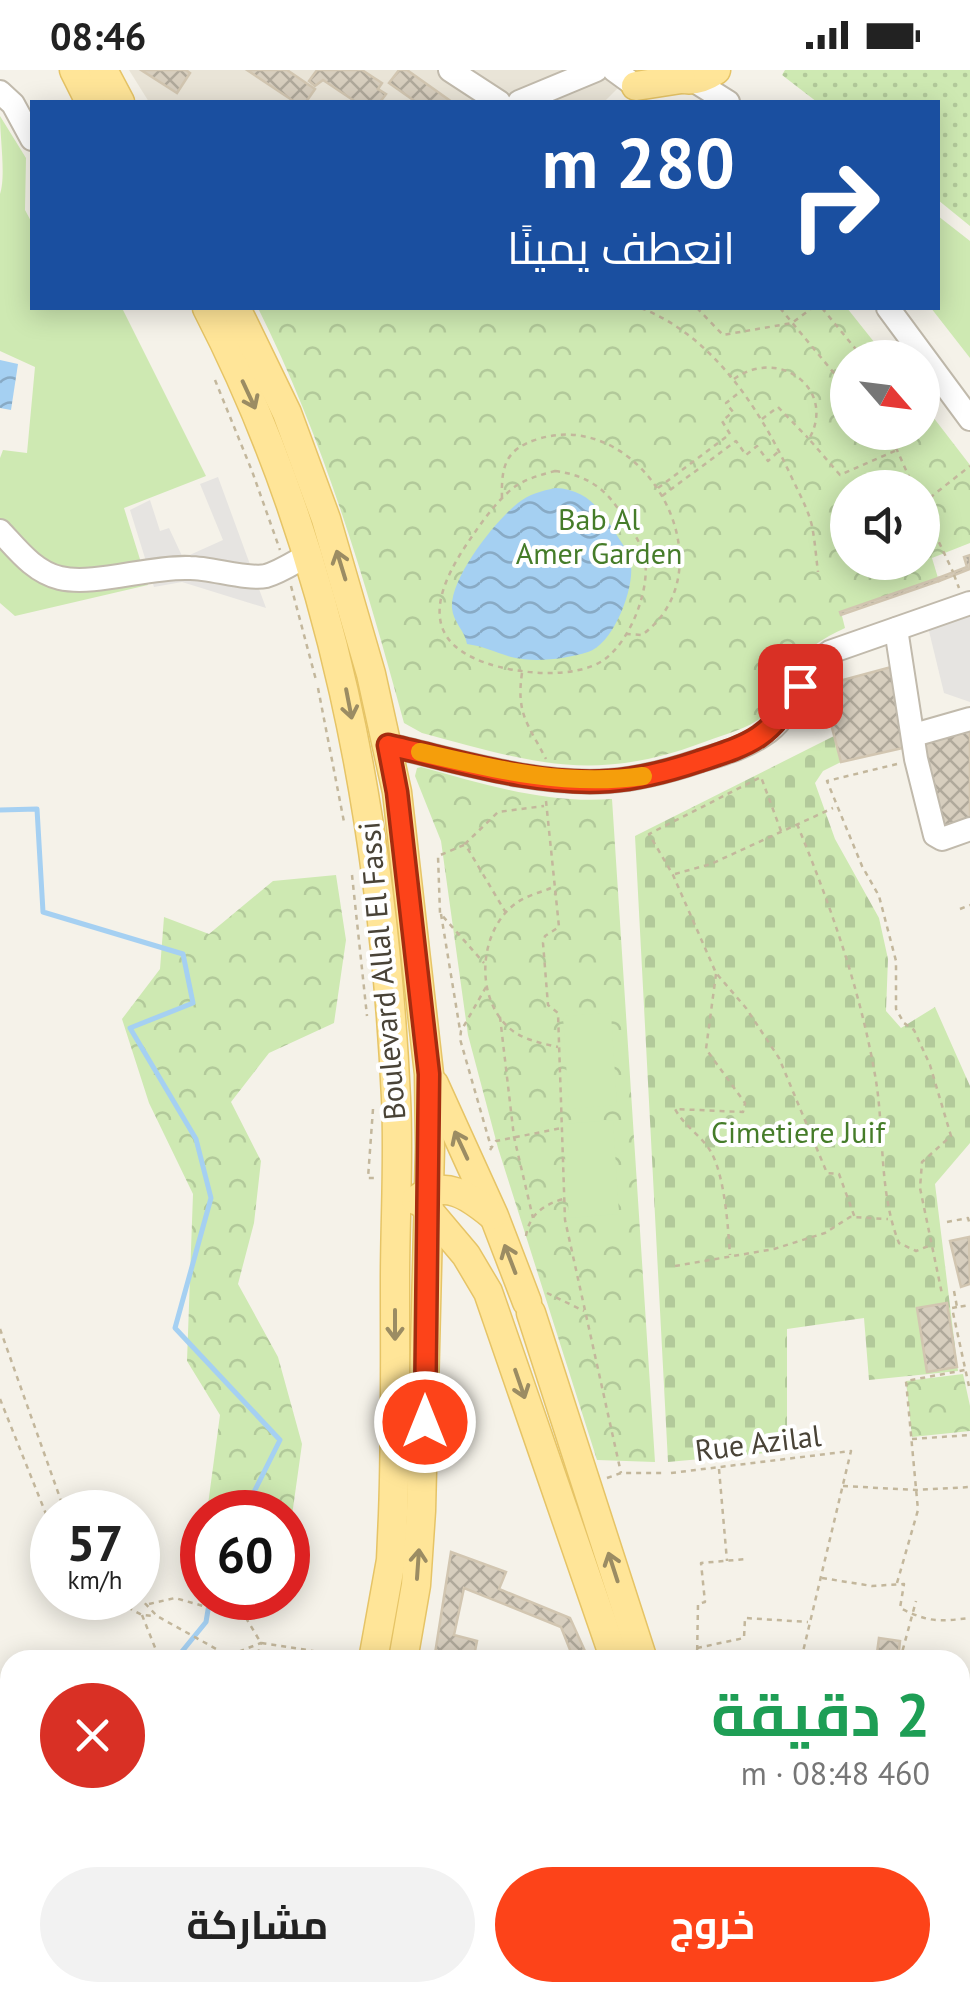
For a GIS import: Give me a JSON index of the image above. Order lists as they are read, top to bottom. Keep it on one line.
{"streets":{"main road":["Boulevard Allal El Fassi"],"path":["Rue Azilal"]},"parks":["Bab Al Amer Garden","Cimetiere Juif"],"north":"bottom right","page":{"status":"08:46","turn":["280 m","انعطف يمينًا"],"speed":"57 km/h","limit":"60","heading":["2 دقيقة","460 m · 08:48"],"buttons":["خروج","مشاركة"]}}
